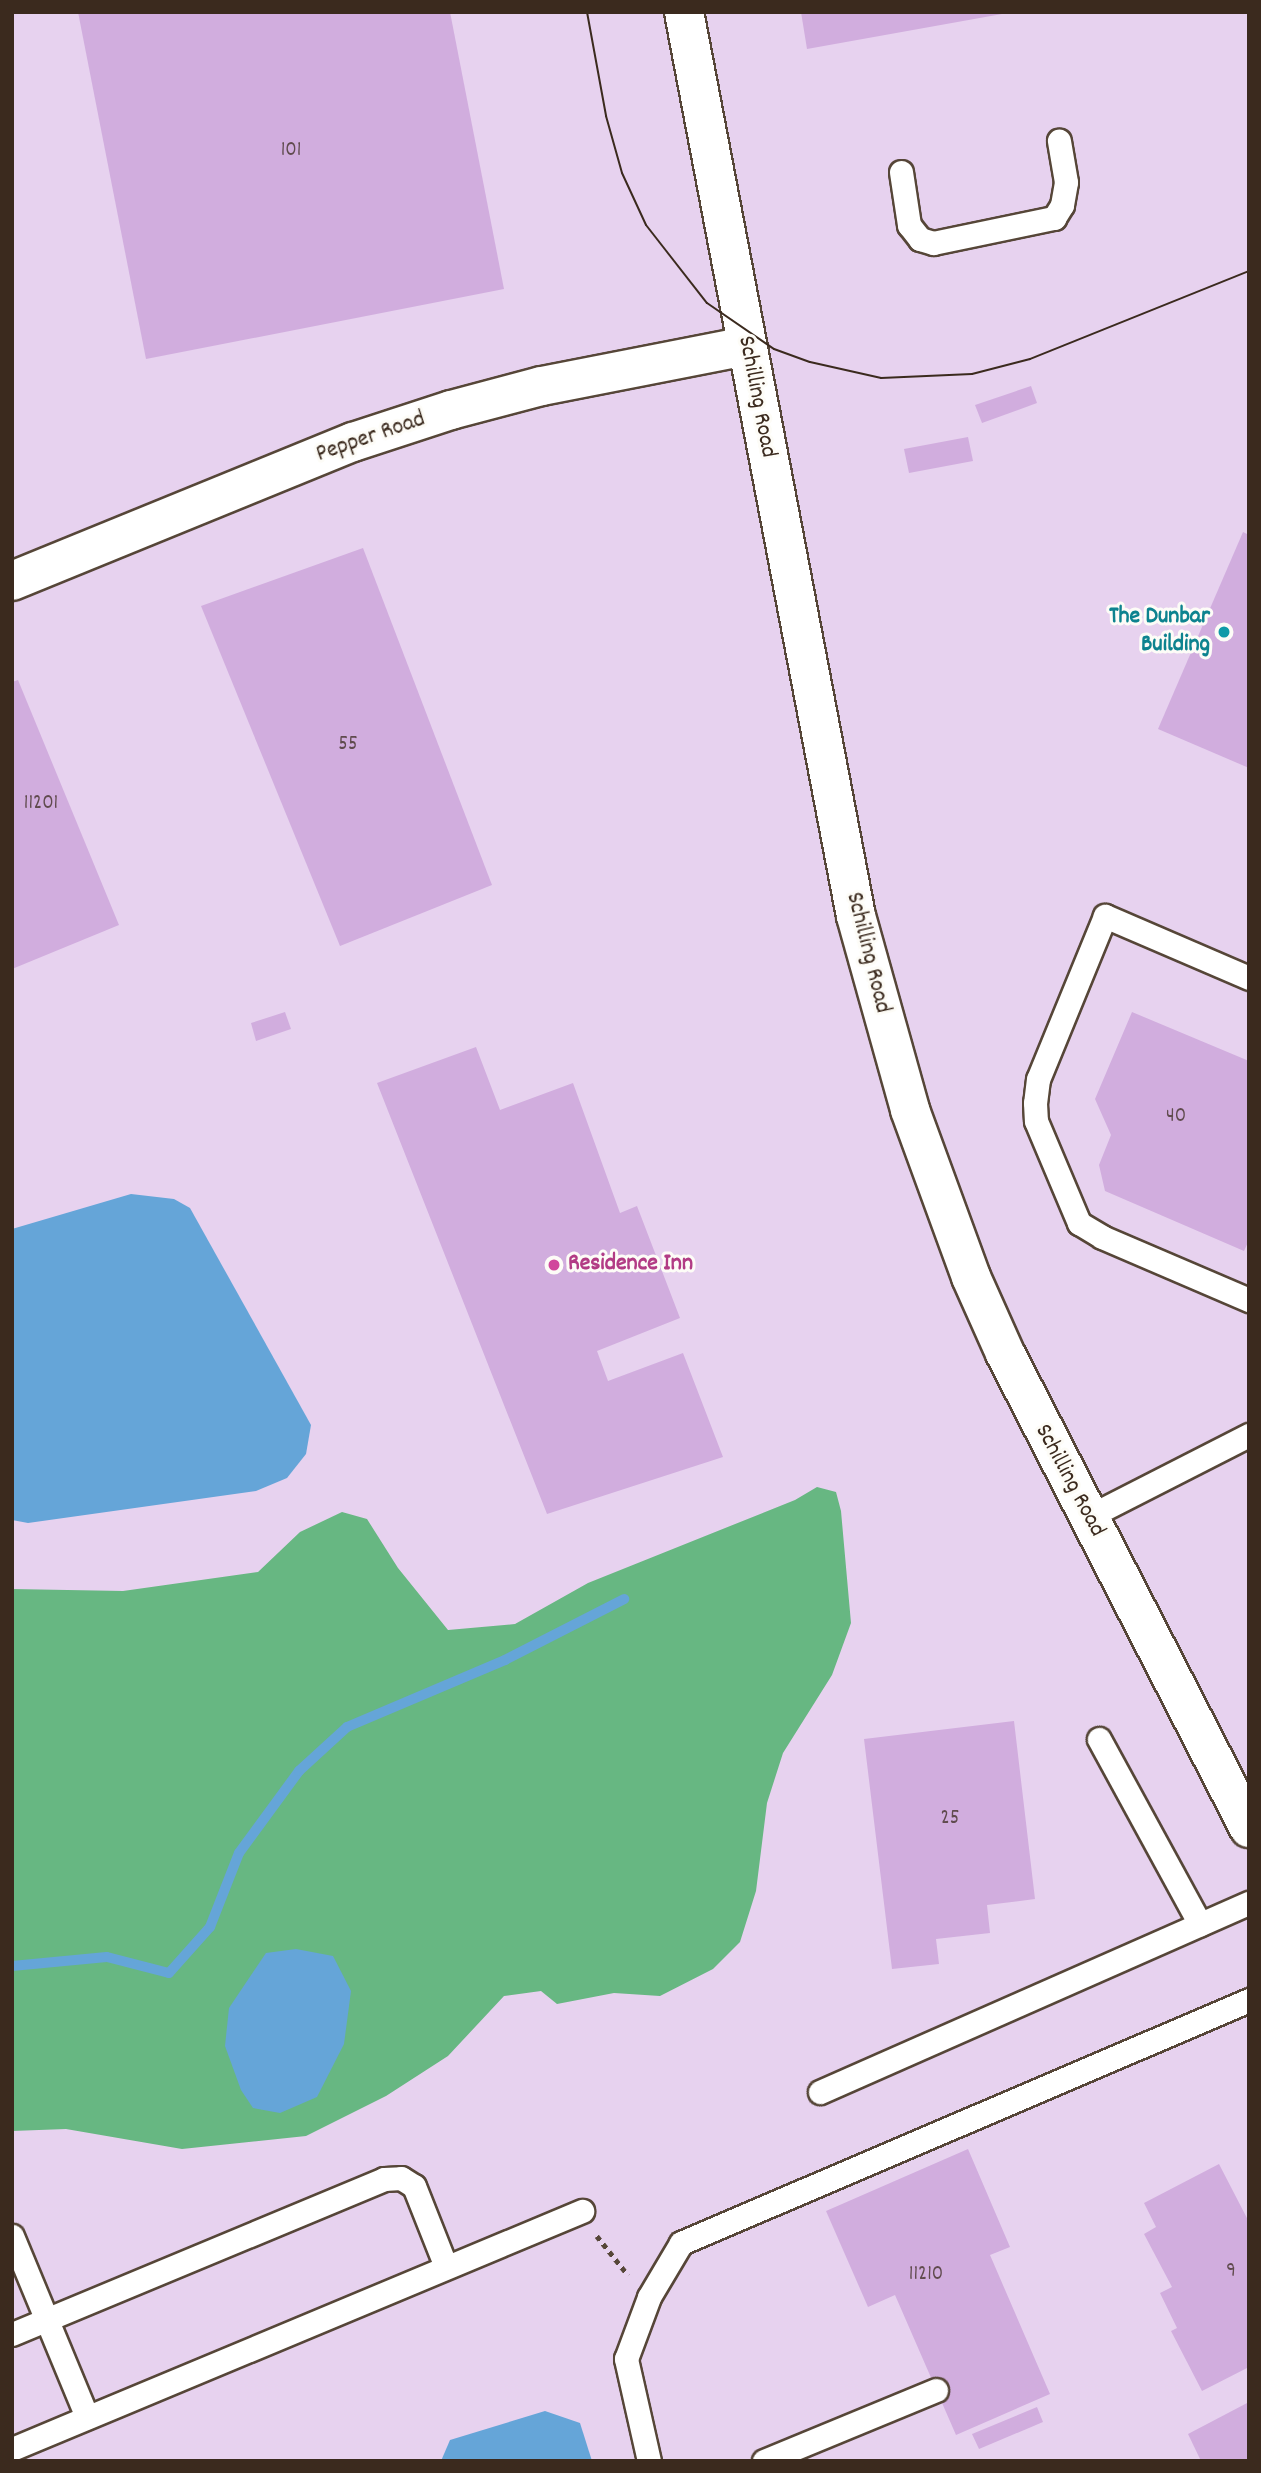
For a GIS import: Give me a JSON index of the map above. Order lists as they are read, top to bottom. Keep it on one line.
{"streets":{"street":["Schilling Road","Pepper Road"]},"crossings":[["Schilling Road","Pepper Road"]],"places":["The Dunbar Building","Residence Inn"],"house_numbers":["101","55","11201","40","25","9","11210"]}
